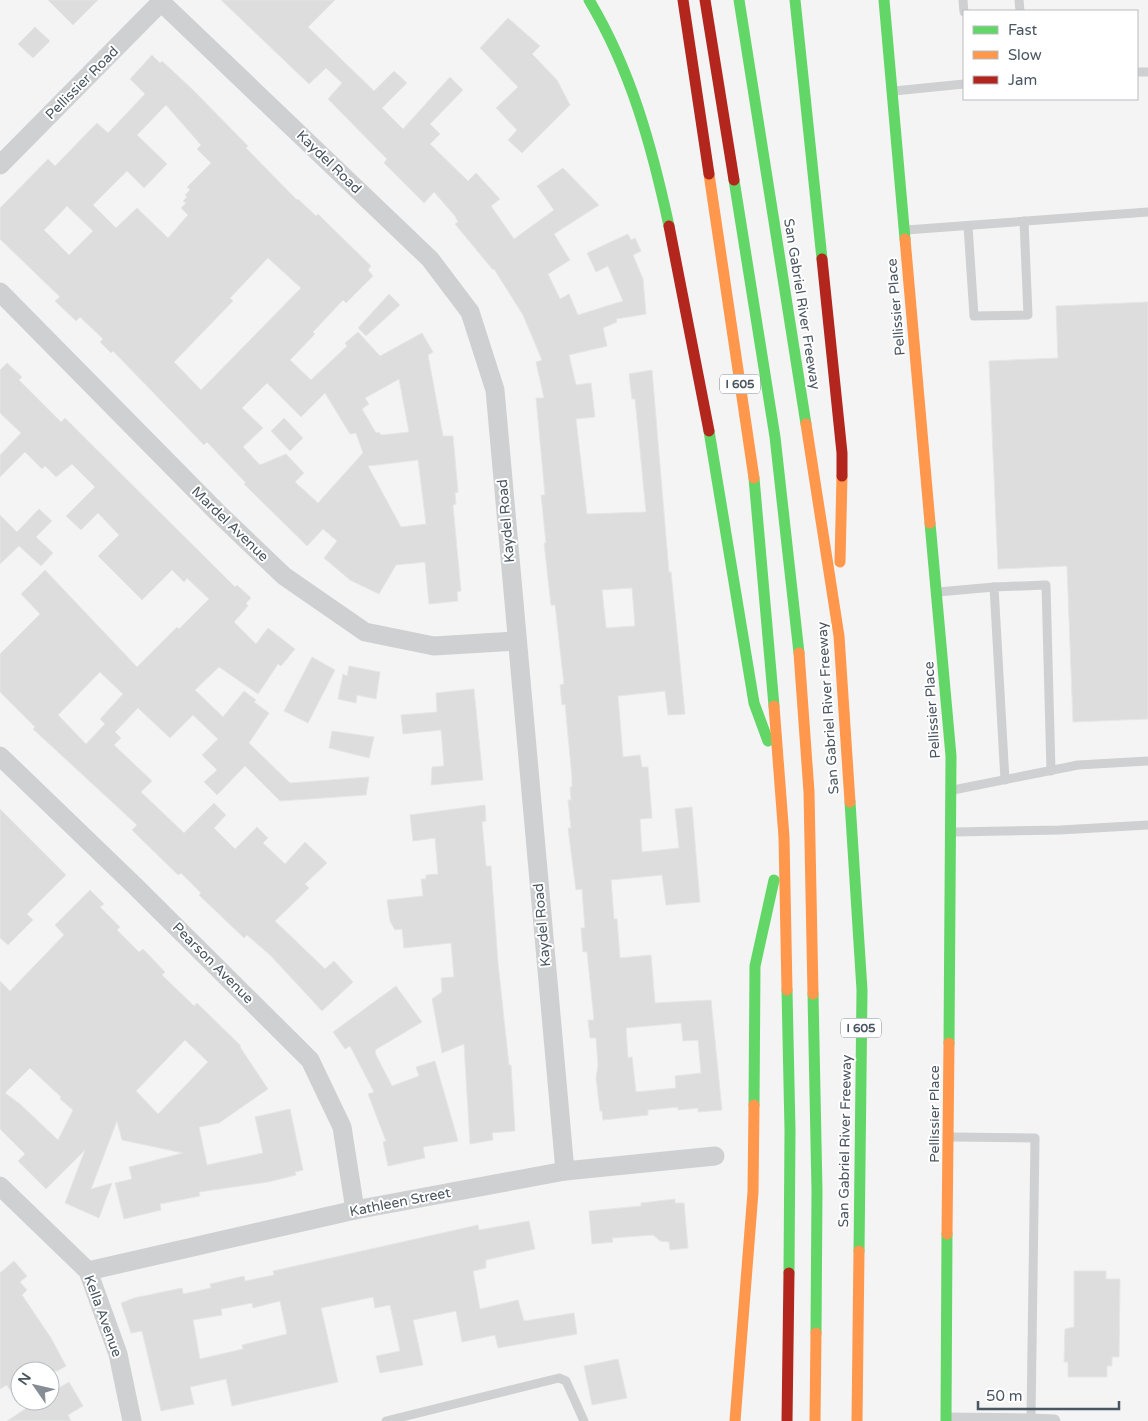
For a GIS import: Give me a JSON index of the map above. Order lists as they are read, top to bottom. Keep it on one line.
{"streets":{"main road":["San Gabriel River Freeway","Pellissier Place","I 605"],"street":["Pellissier Road","Kaydel Road","Mardel Avenue","Pearson Avenue","Kathleen Street","Kella Avenue"]},"crossings":[["Pellissier Road","Kaydel Road"],["Kaydel Road","Mardel Avenue"],["Kaydel Road","Kathleen Street"],["Pearson Avenue","Kathleen Street"],["Kathleen Street","Kella Avenue"]],"legend":["Fast","Slow","Jam"],"scale_bar":"50 m","north":"top left"}
